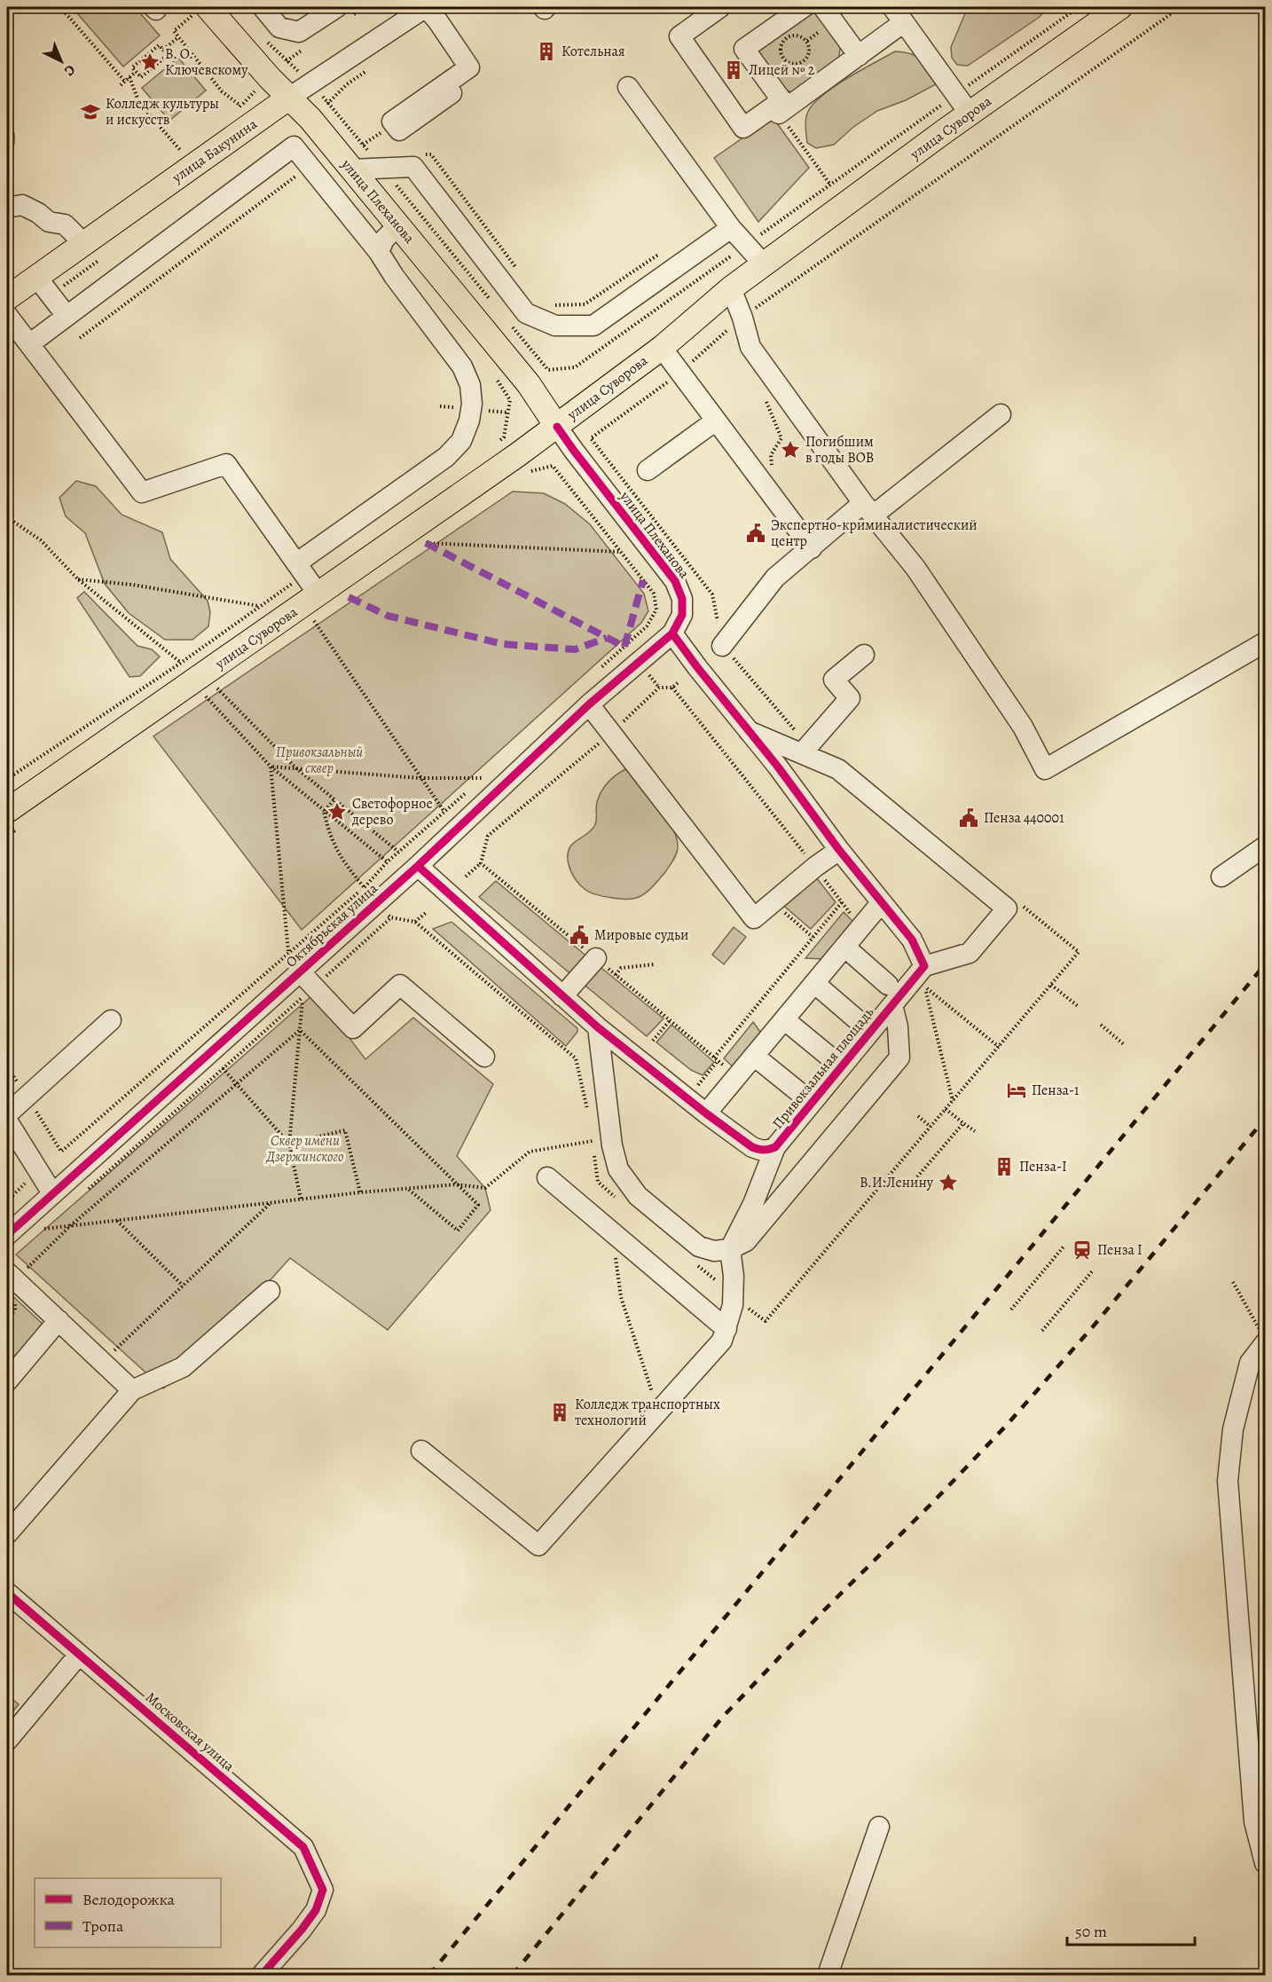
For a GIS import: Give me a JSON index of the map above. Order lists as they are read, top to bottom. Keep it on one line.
{"streets":{"main road":["улица Суворова","улица Бакунина","улица Плеханова"],"street":["Октябрьская улица","Привокзальная площадь","Московская улица"]},"crossings":[["улица Суворова","улица Плеханова"],["улица Бакунина","улица Плеханова"],["улица Плеханова","Октябрьская улица"],["Октябрьская улица","Привокзальная площадь"]],"parks":["Привокзальный сквер","Сквер имени Дзержинского"],"places":{"building":["Котельная","Лицей № 2","Пенза-I","Колледж транспортных технологий"],"place":["В. О. Ключевскому","Погибшим в годы ВОВ","Светофорное дерево","В.И.Ленину"],"school or university":["Колледж культуры и искусств"],"public building":["Экспертно-криминалистический центр","Пенза 440001","Мировые судьи"],"hotel":["Пенза-1"],"station":["Пенза I"]},"legend":["Велодорожка","Тропа"],"scale_bar":"50 m","north":"bottom right"}
